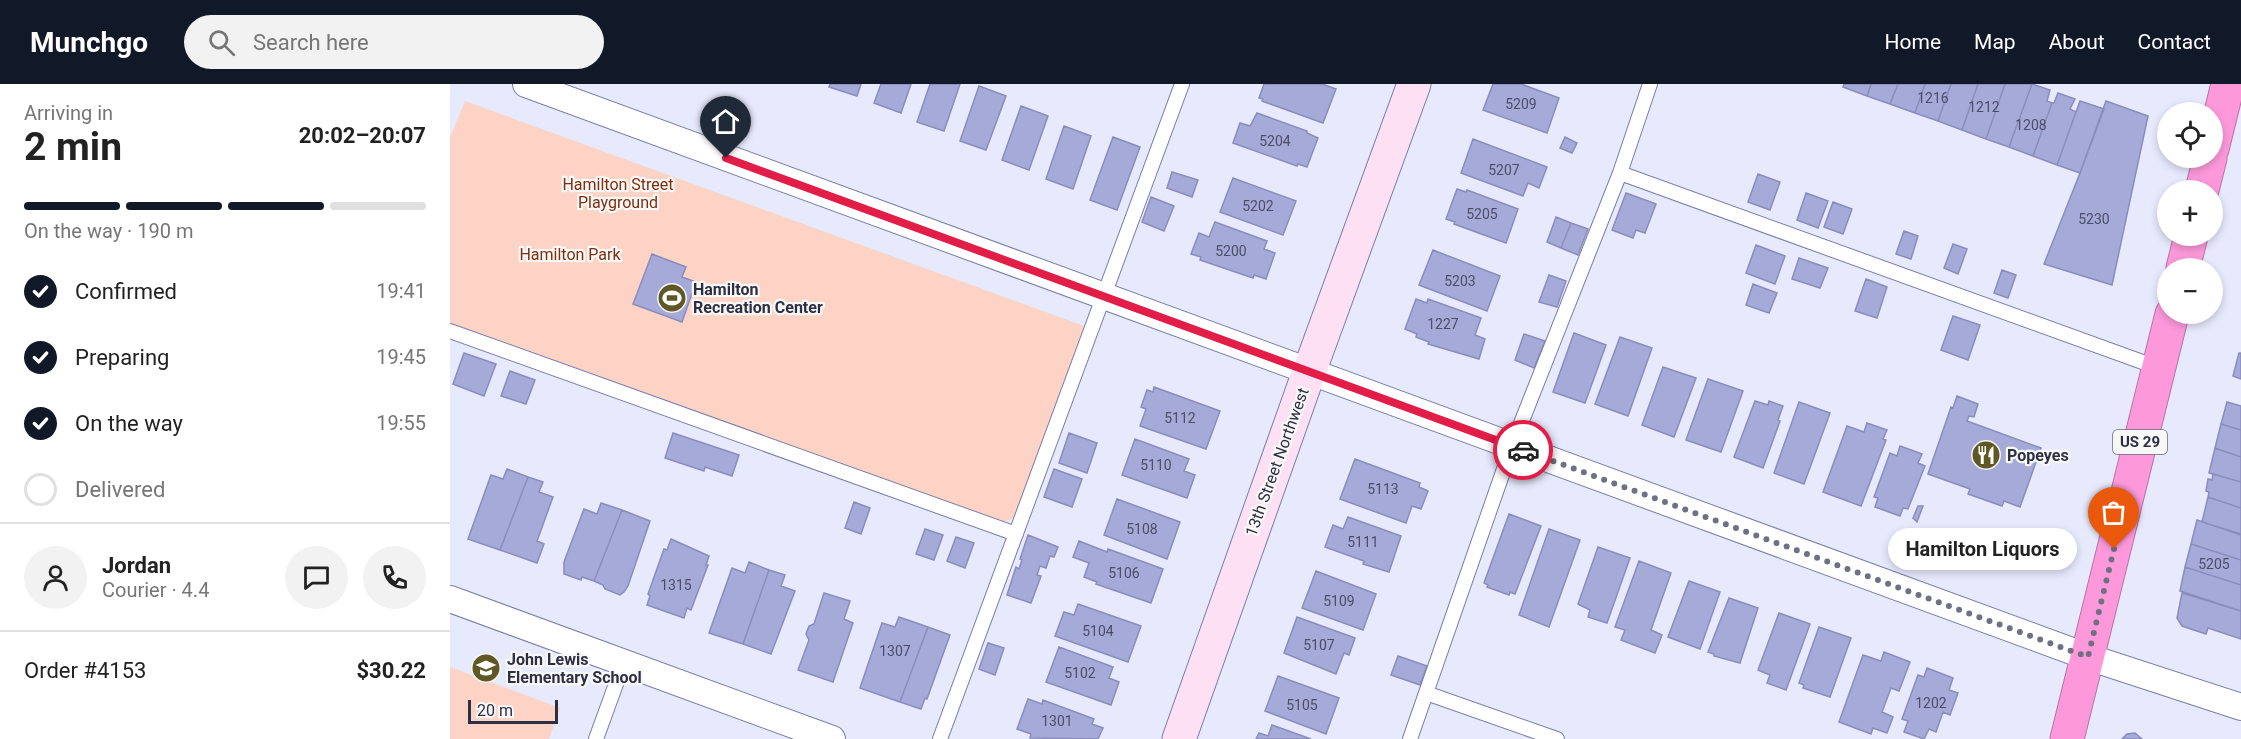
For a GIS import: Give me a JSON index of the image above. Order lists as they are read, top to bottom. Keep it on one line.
{"streets":{"highway":["US 29"],"street":["13th Street Northwest"]},"parks":["Hamilton Street Playground","Hamilton Park"],"places":{"sports":["Hamilton Recreation Center"],"restaurant":["Popeyes"],"other":["Hamilton Liquors"],"school or university":["John Lewis Elementary School"]},"house_numbers":["1216","5209","1212","1208","5204","5207","5202","5205","5230","5200","5203","1227","5112","5110","5113","5108","5111","5205","5106","1315","5109","5104","5107","1307","5102","1202","5105","1301"],"scale_bar":"20 m","page":{"header":"Munchgo","search":"Search here","nav":["Home","Map","About","Contact"],"heading":["2 min","Arriving in","20:02–20:07"],"panel":["Jordan","Courier · 4.4","Order #4153","$30.22"],"map_buttons":["+","−"],"bar":"On the way · 190 m","list":[["Confirmed","19:41"],["Preparing","19:45"],["On the way","19:55"],"Delivered"],"bubble":"Hamilton Liquors","scale":"20 m"}}
